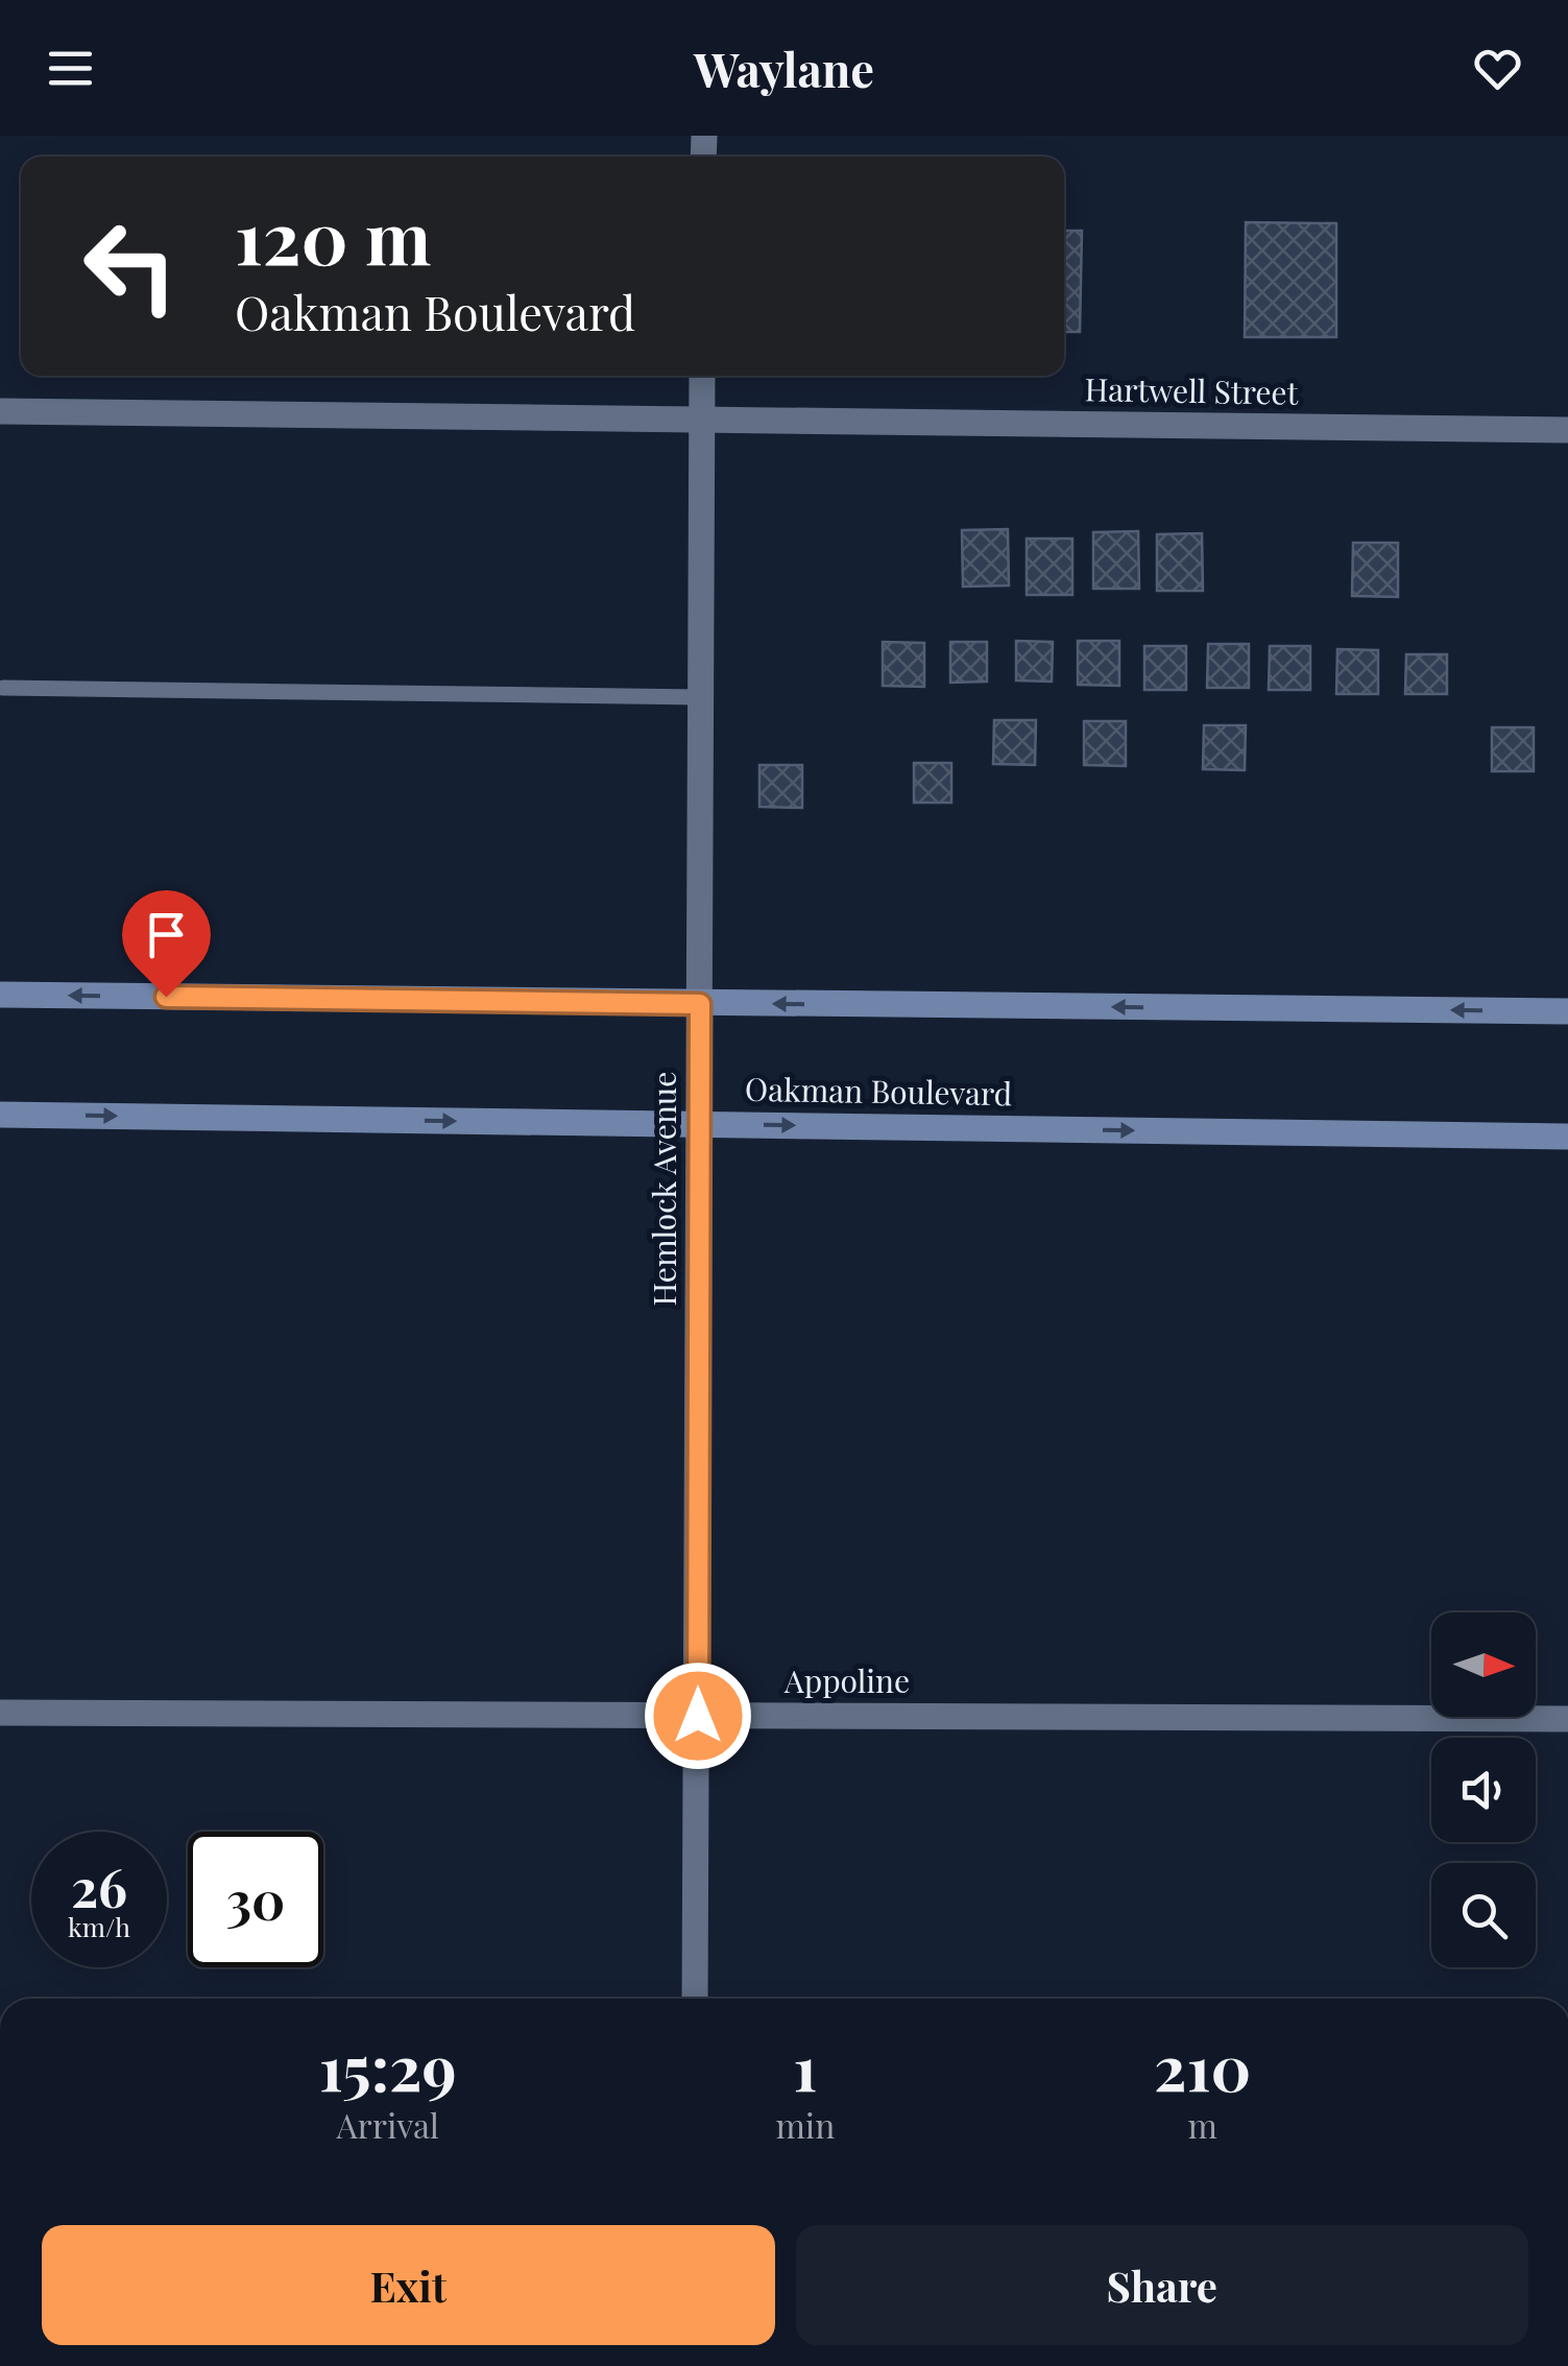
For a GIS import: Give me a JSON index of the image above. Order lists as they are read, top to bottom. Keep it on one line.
{"streets":{"street":["Hartwell Street","Oakman Boulevard","Hemlock Avenue","Appoline"]},"crossings":[["Hartwell Street","Hemlock Avenue"],["Oakman Boulevard","Hemlock Avenue"],["Hemlock Avenue","Appoline"]],"north":"right","page":{"header":"Waylane","turn":["120 m","Oakman Boulevard"],"speed":"26 km/h","limit":"30","eta":["15:29","Arrival","1","min","210","m"],"buttons":["Exit","Share"]}}
